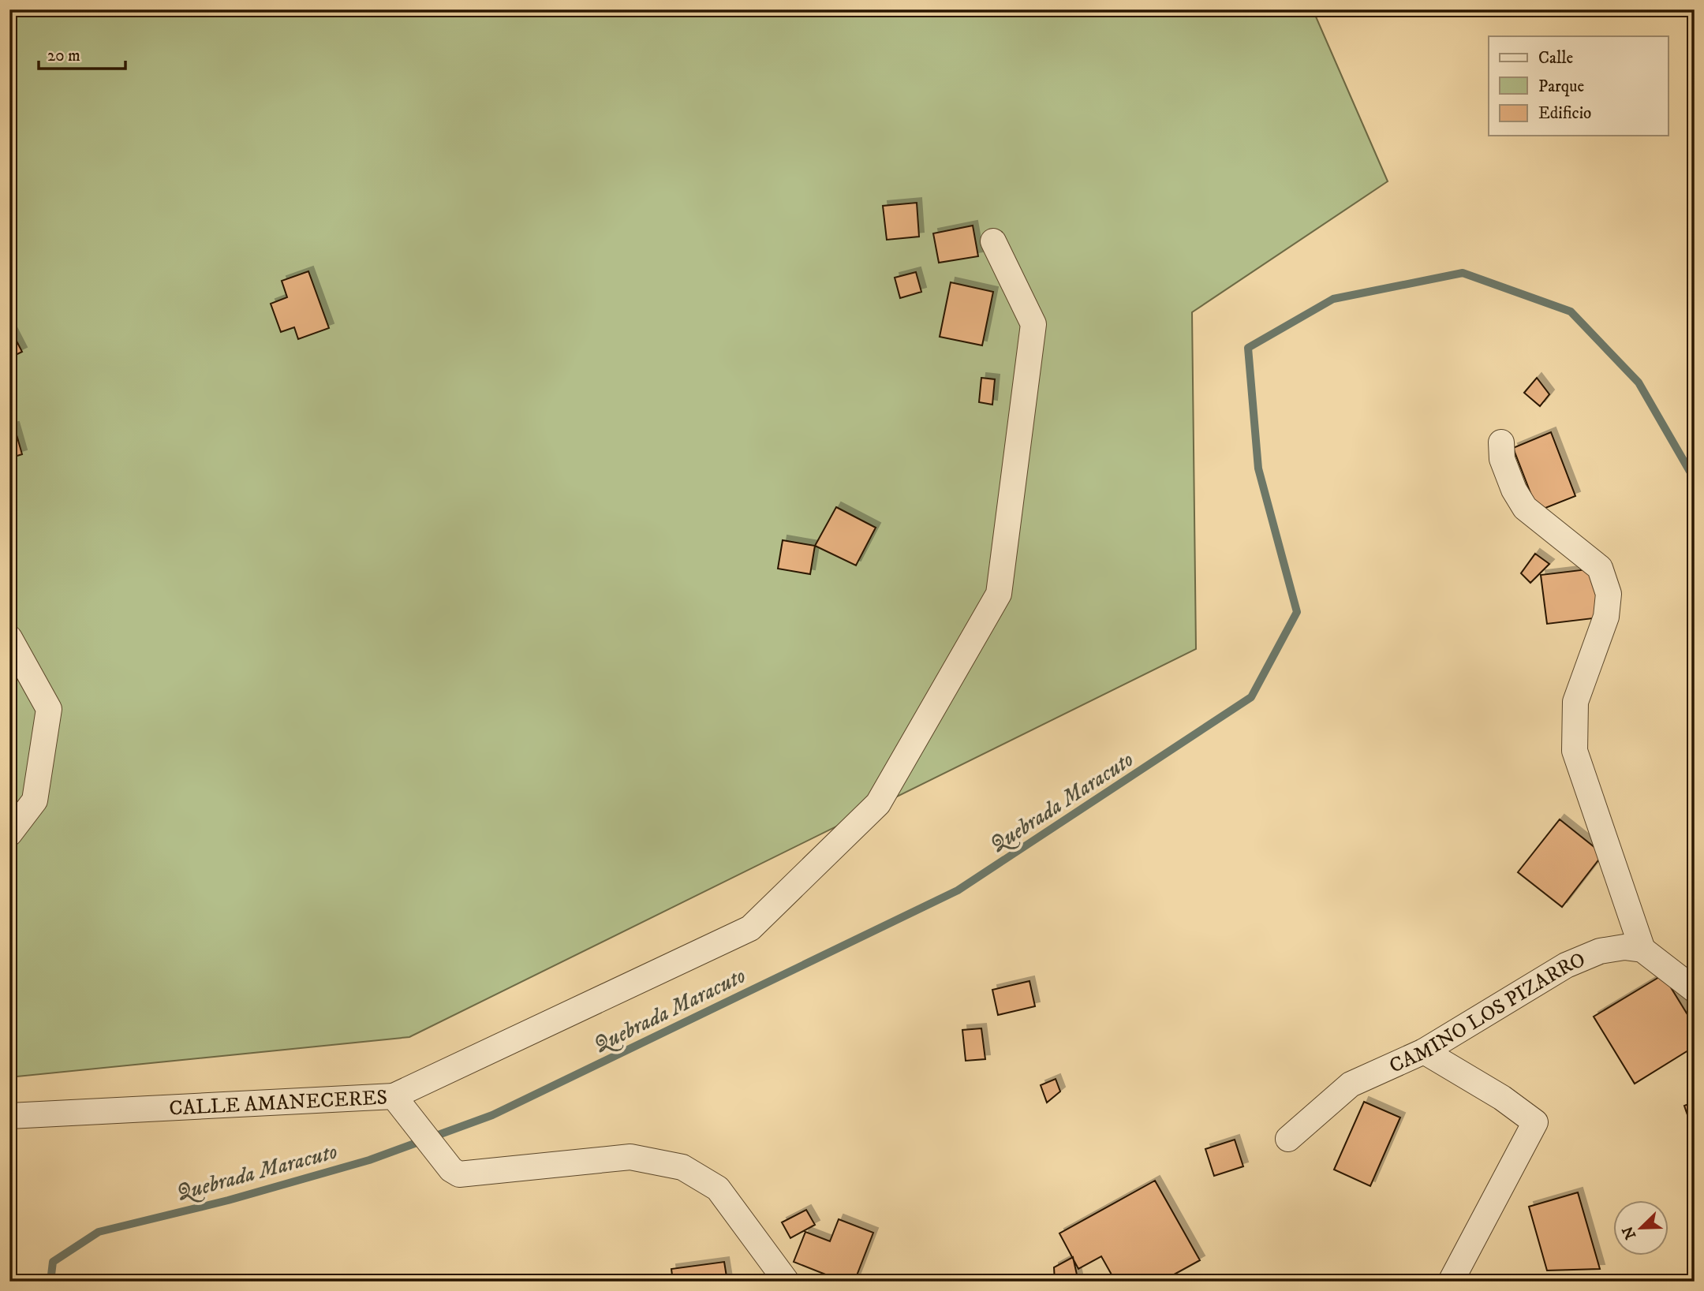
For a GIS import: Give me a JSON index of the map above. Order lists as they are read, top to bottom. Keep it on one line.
{"streets":{"street":["CAMINO LOS PIZARRO","CALLE AMANECERES"]},"water":["Quebrada Maracuto"],"legend":["Calle","Parque","Edificio"],"scale_bar":"20 m","north":"bottom left"}
